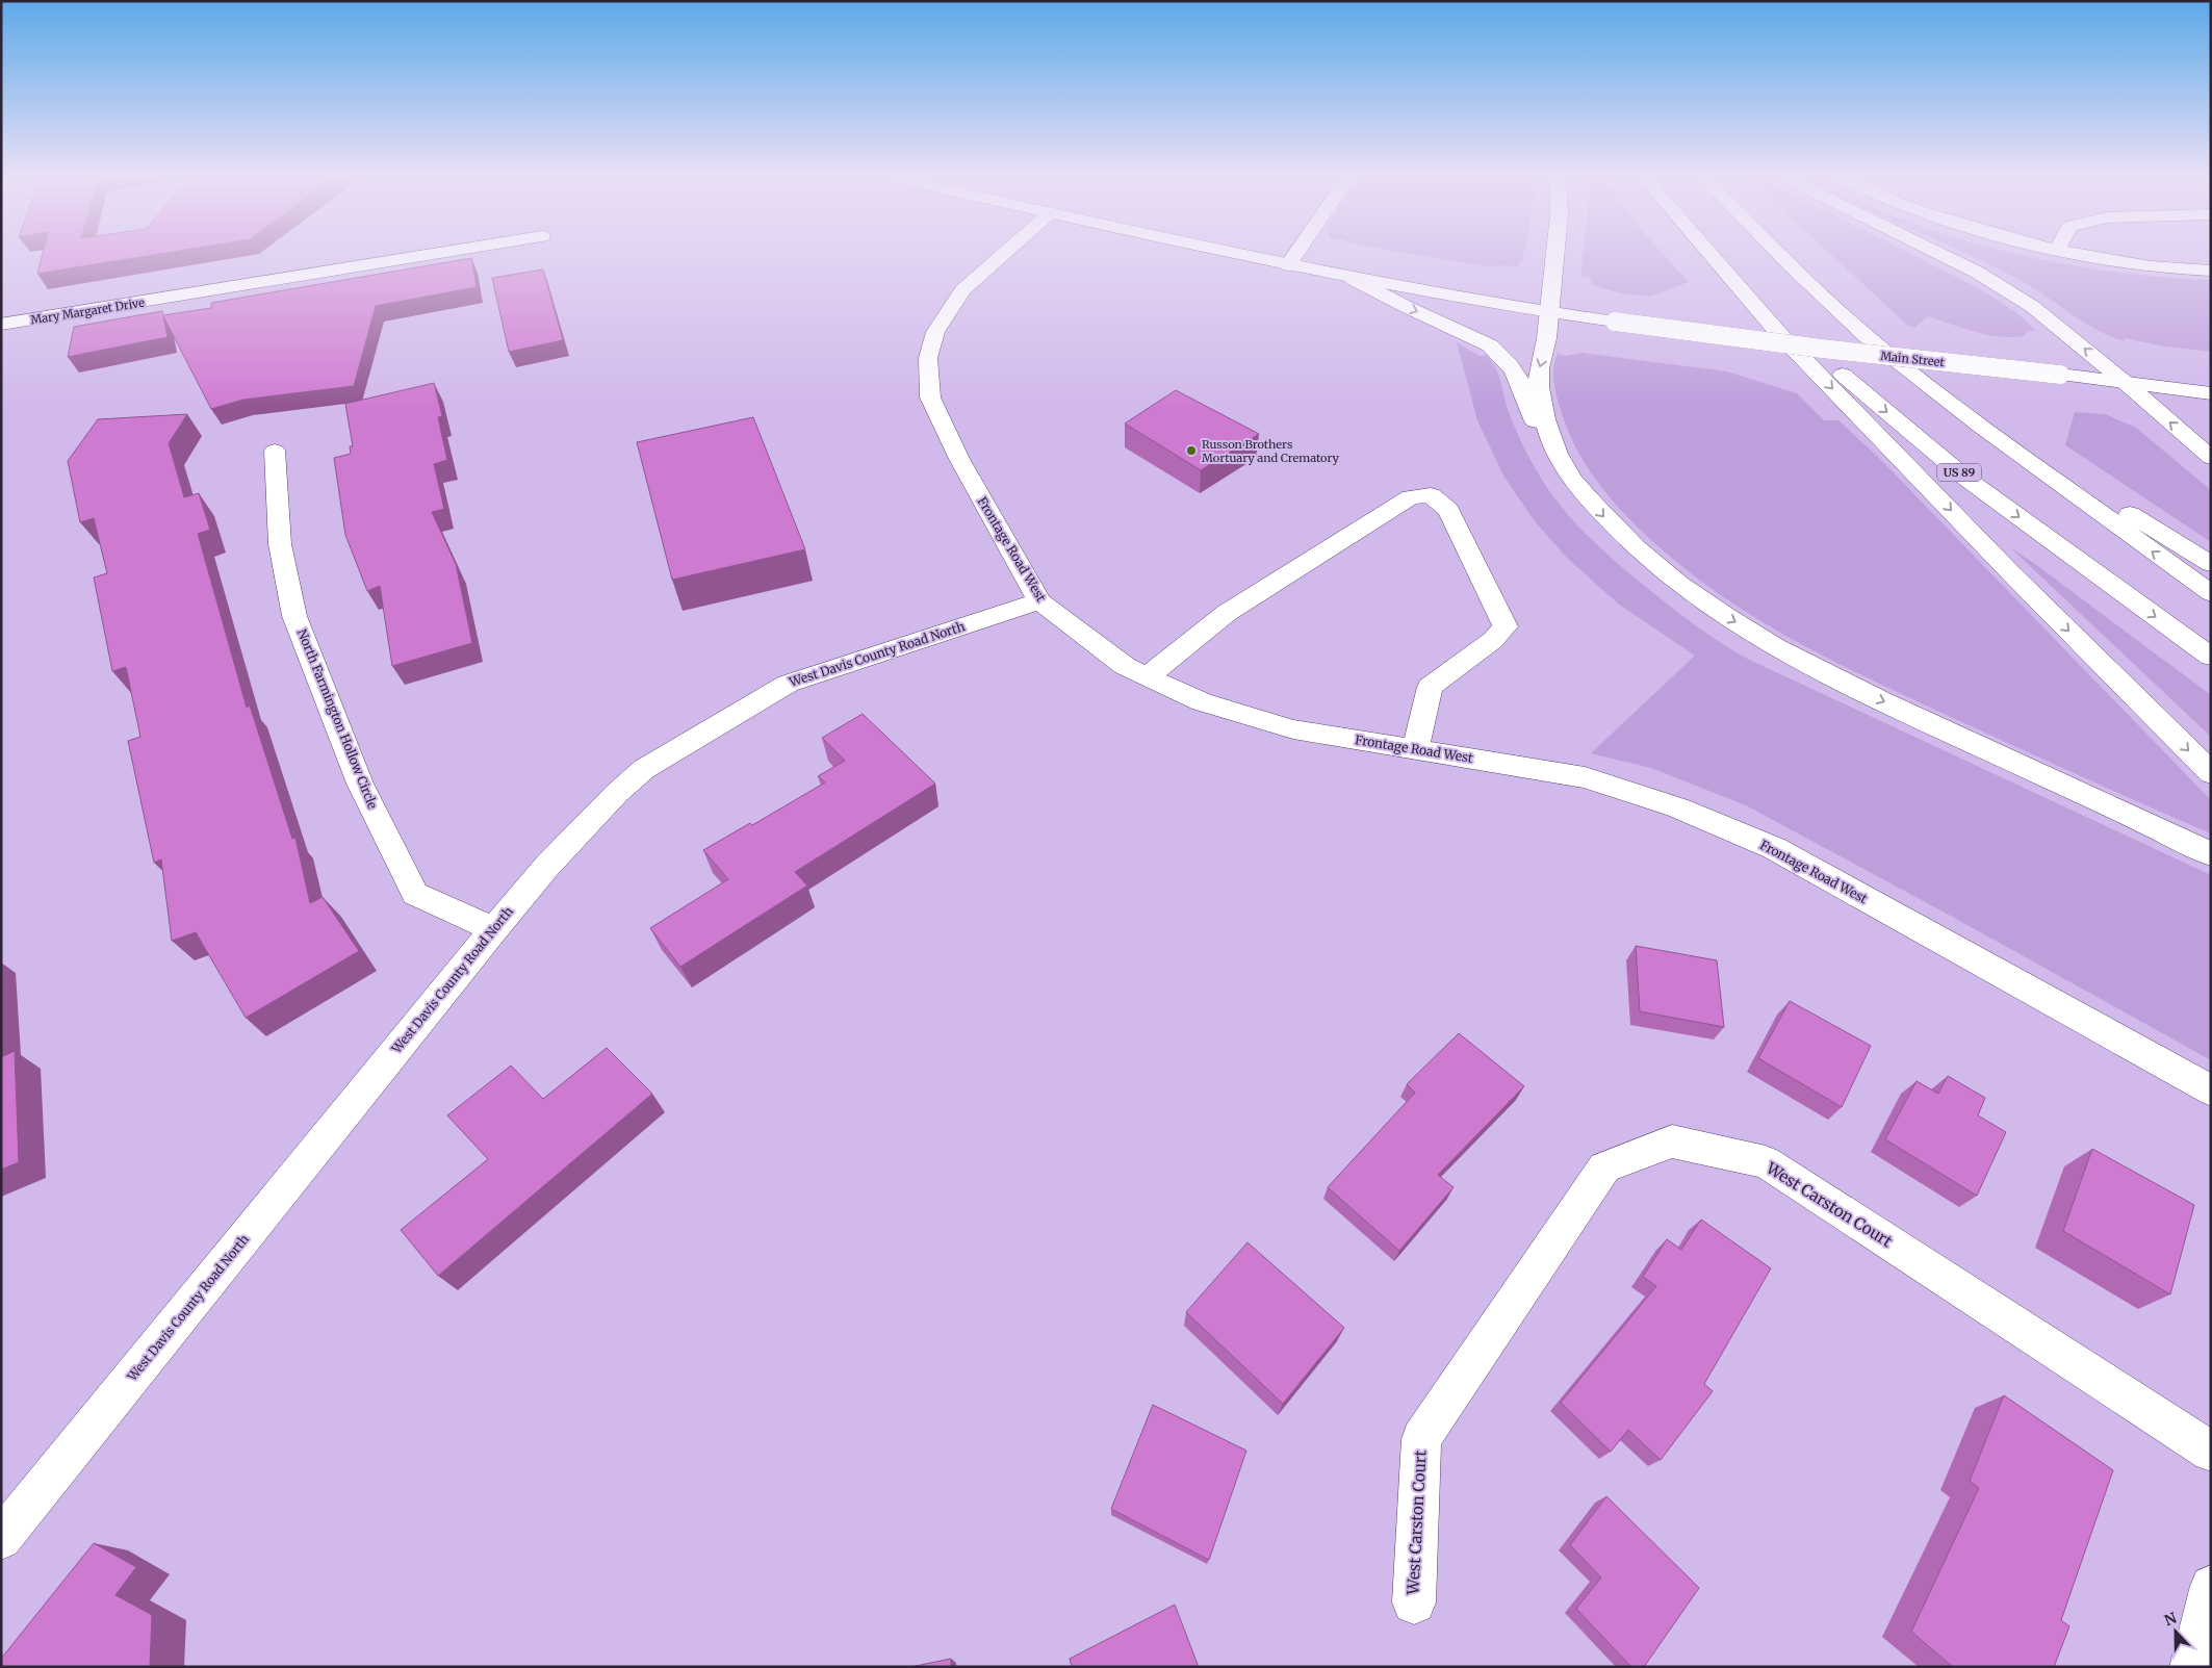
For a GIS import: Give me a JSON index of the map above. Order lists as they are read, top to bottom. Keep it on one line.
{"streets":{"main road":["Mary Margaret Drive","Main Street","US 89","Frontage Road West","West Davis County Road North","North Farmington Hollow Circle","West Carston Court"]},"crossings":[["Frontage Road West","West Davis County Road North"],["West Davis County Road North","North Farmington Hollow Circle"]],"places":["Russon Brothers Mortuary and Crematory"],"north":"top"}
